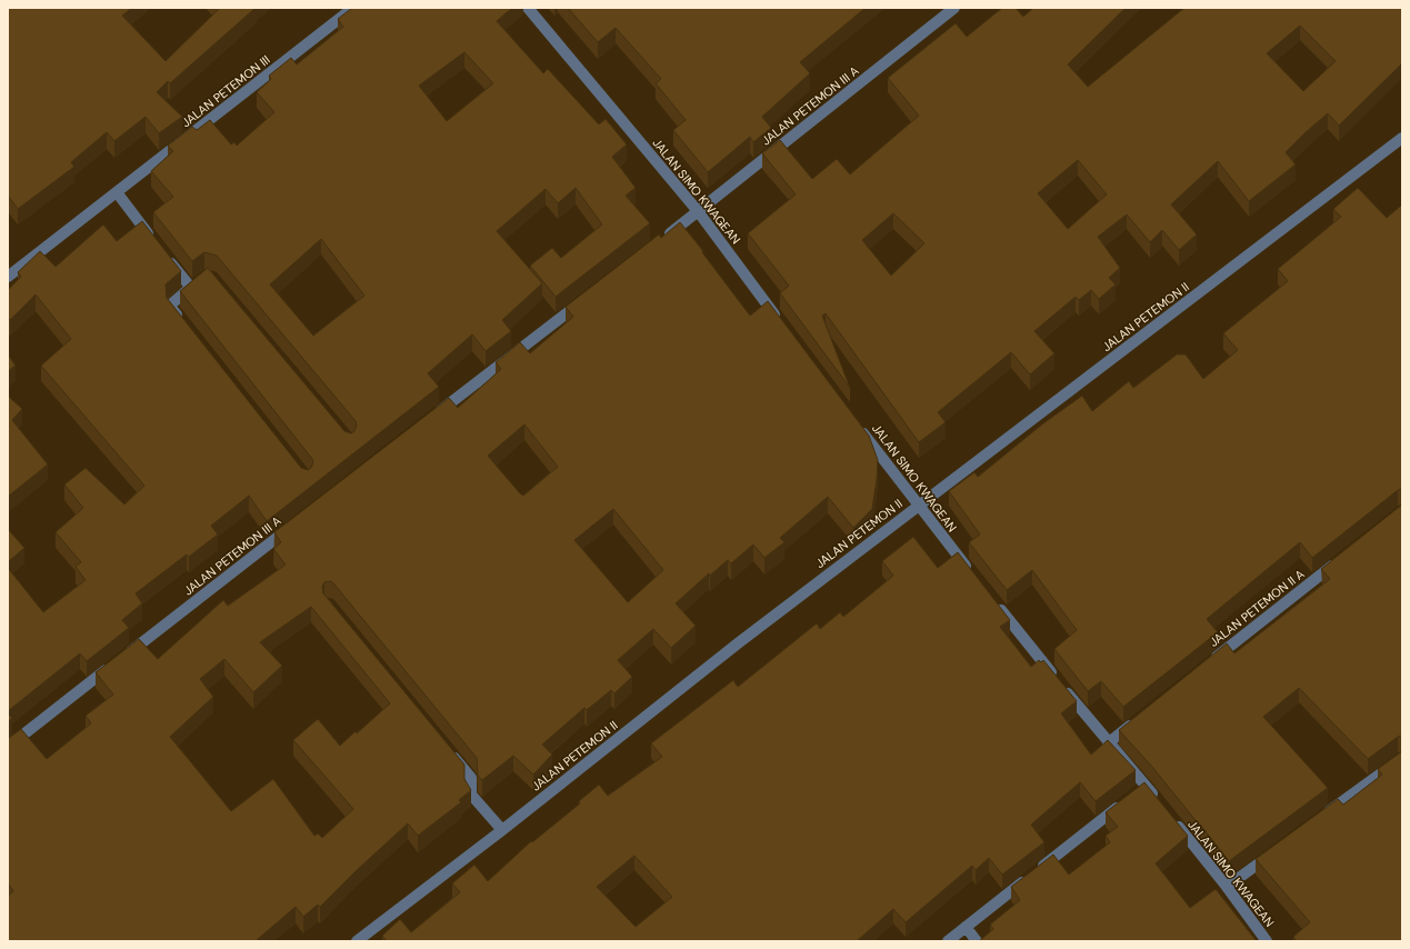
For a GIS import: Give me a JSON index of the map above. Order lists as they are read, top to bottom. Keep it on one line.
{"streets":{"street":["JALAN PETEMON III","JALAN PETEMON III A","JALAN SIMO KWAGEAN","JALAN PETEMON II","JALAN PETEMON II A"]},"crossings":[["JALAN PETEMON III A","JALAN SIMO KWAGEAN"],["JALAN SIMO KWAGEAN","JALAN PETEMON II"]]}
